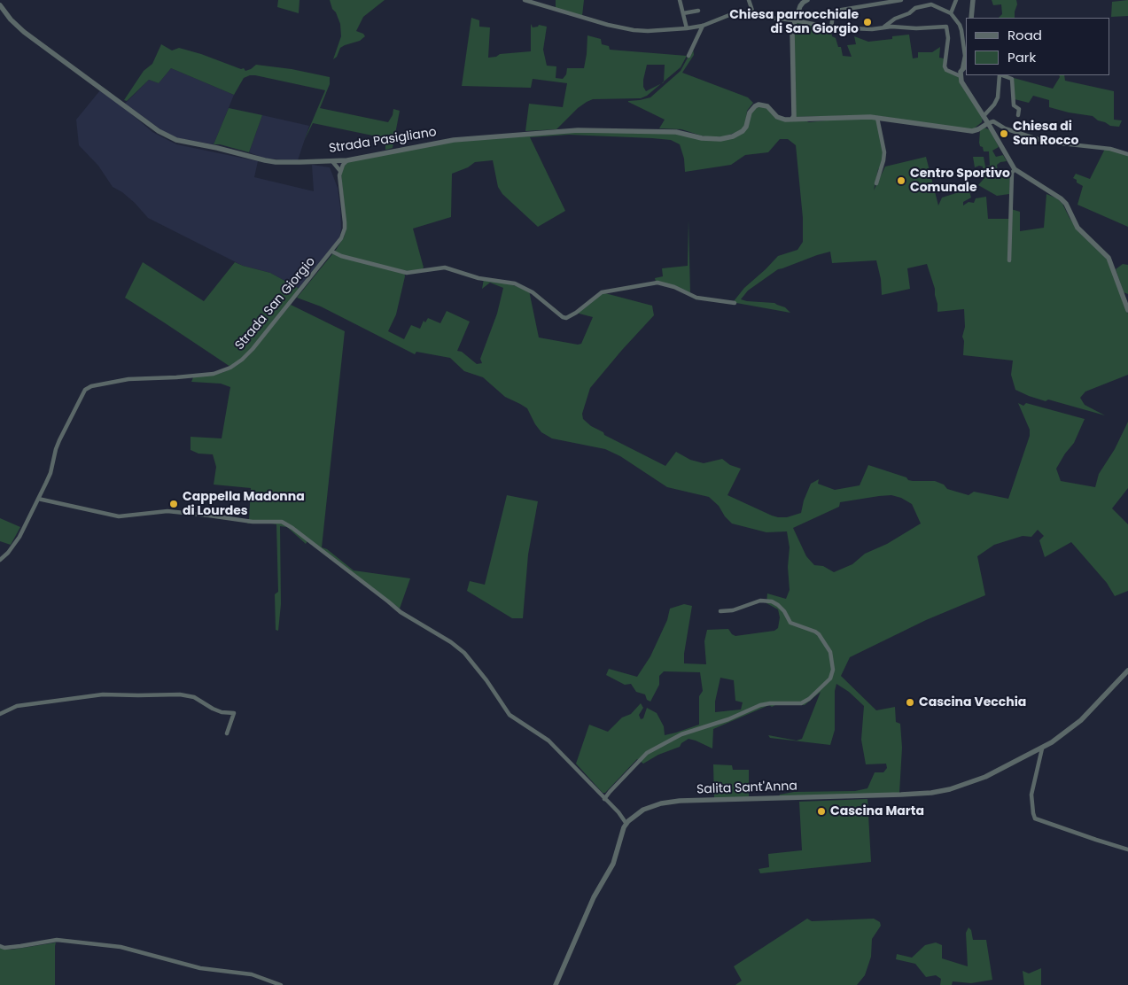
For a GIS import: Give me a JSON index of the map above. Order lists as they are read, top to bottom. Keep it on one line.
{"streets":{"street":["Strada Pasigliano","Strada San Giorgio","Salita Sant'Anna"]},"places":["Chiesa parrocchiale di San Giorgio","Chiesa di San Rocco","Centro Sportivo Comunale","Cappella Madonna di Lourdes","Cascina Vecchia","Cascina Marta"],"legend":["Road","Park"]}
